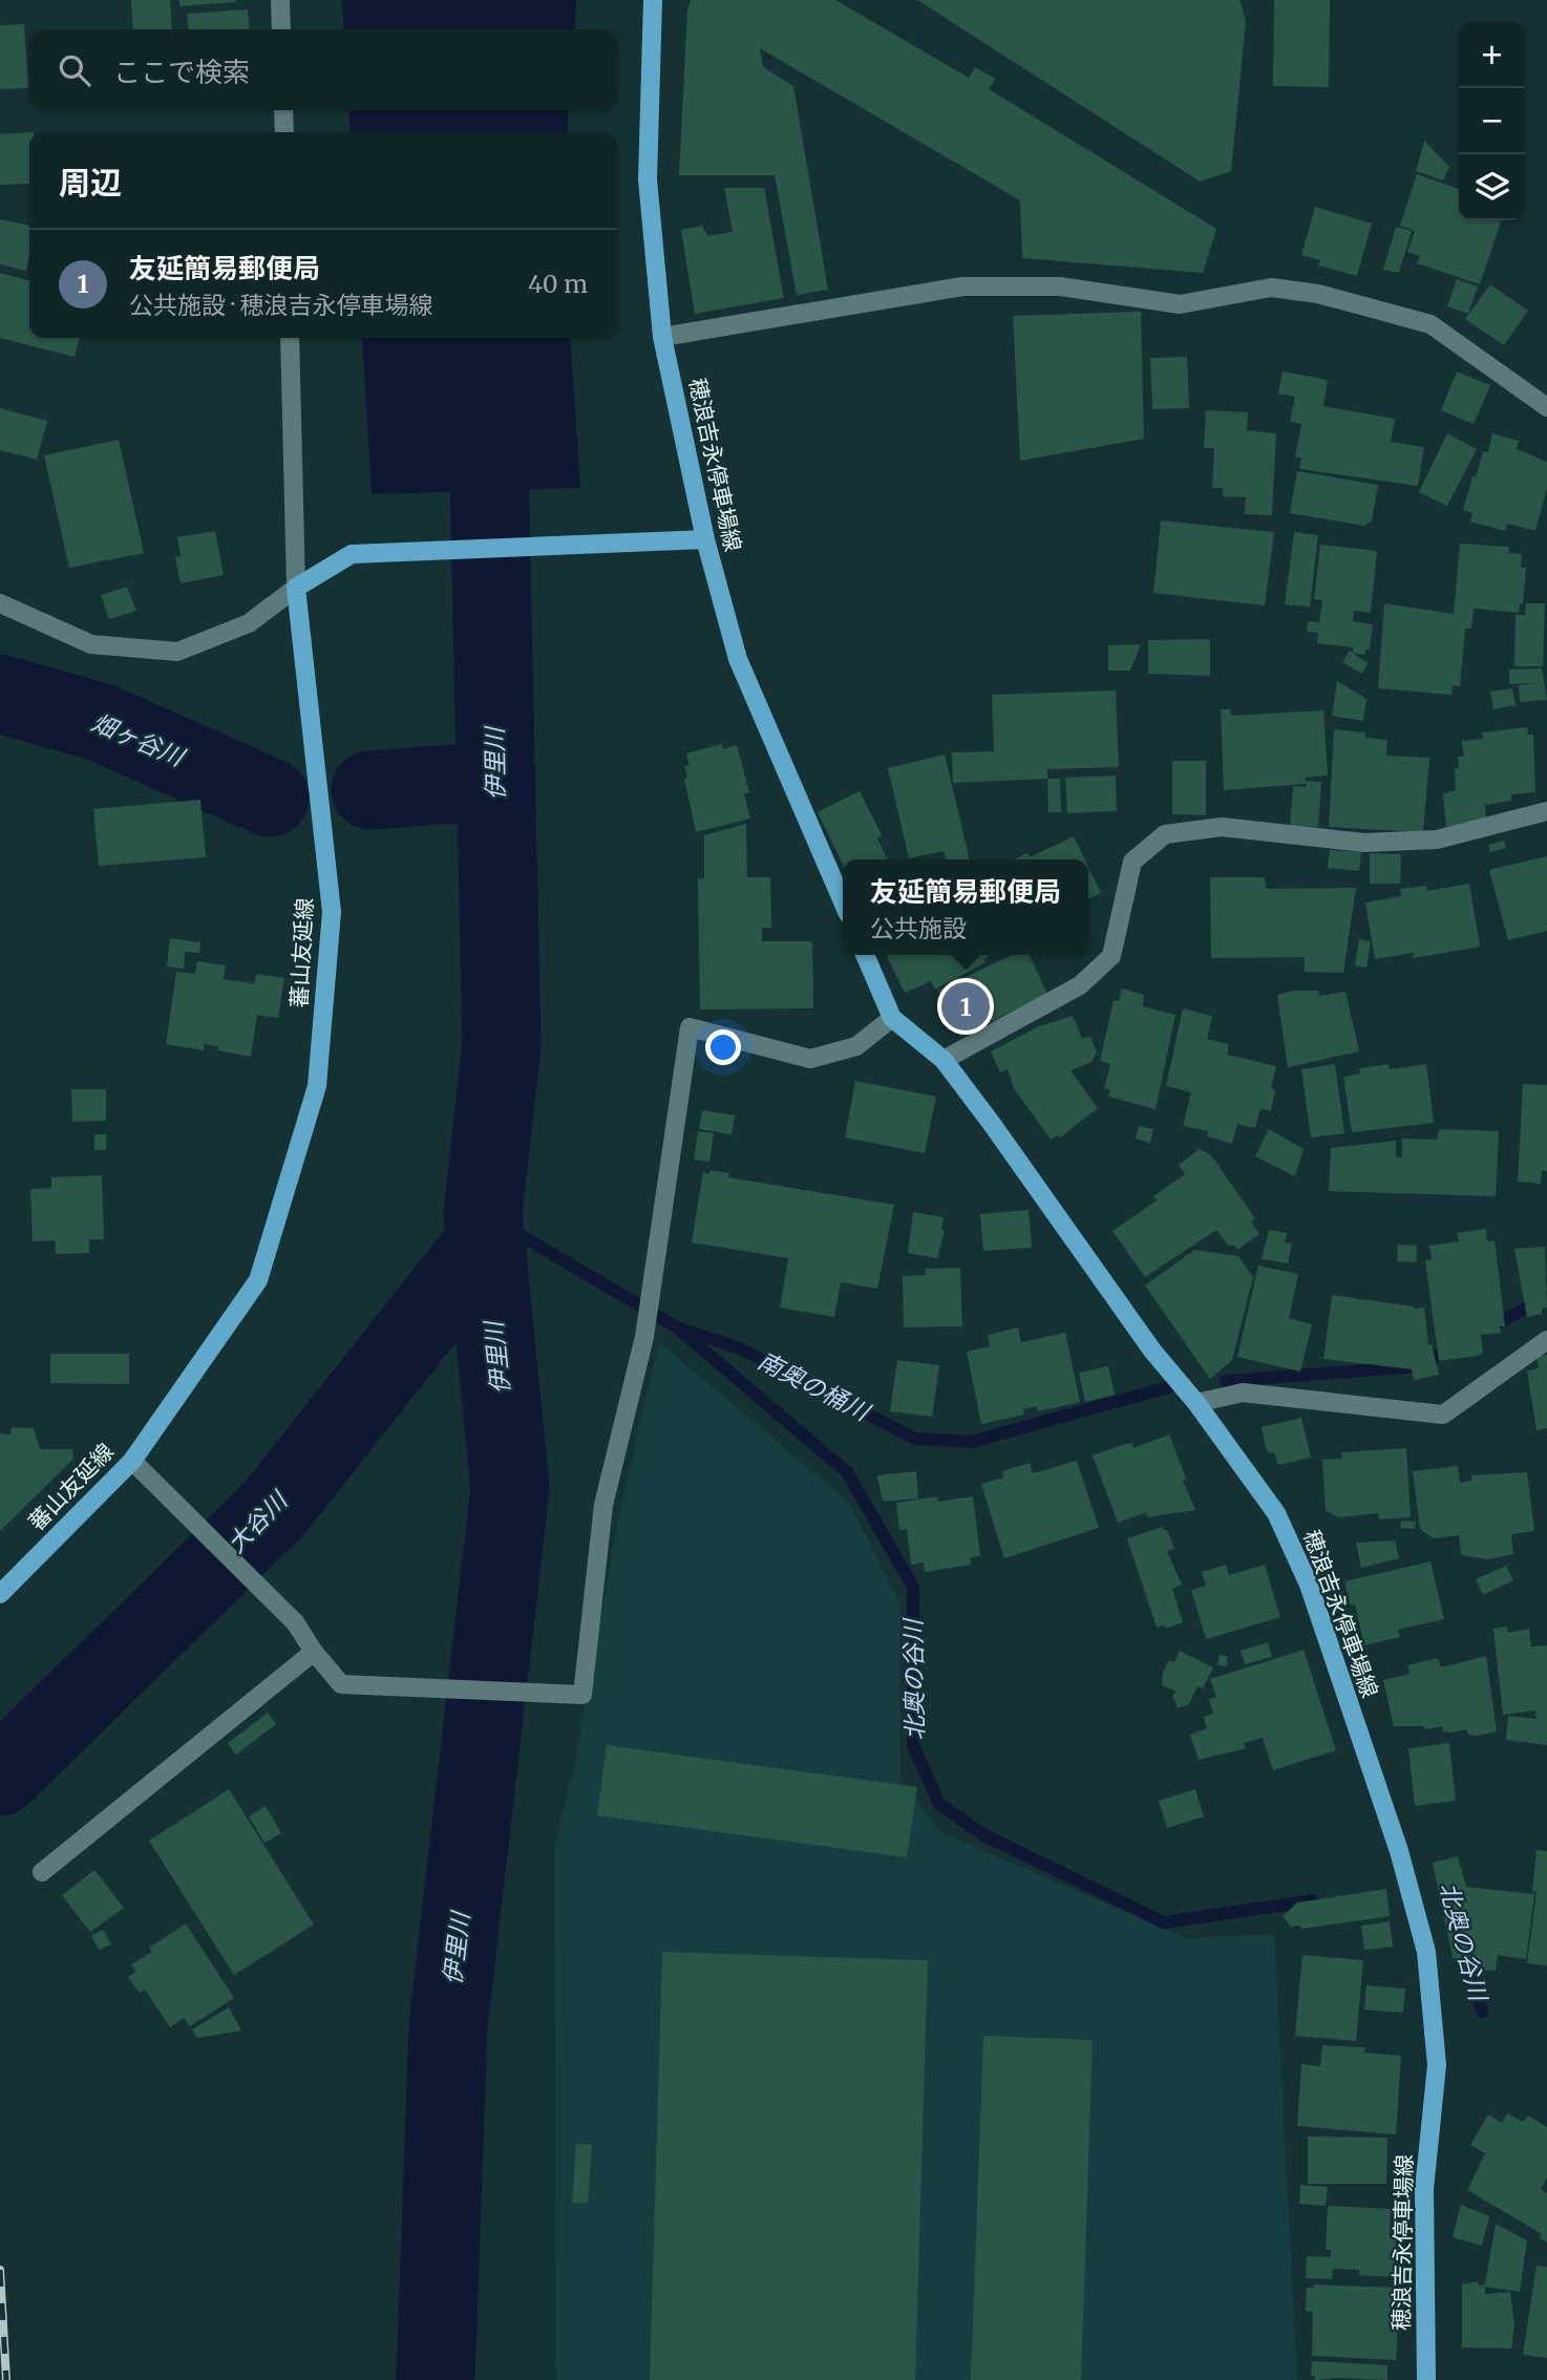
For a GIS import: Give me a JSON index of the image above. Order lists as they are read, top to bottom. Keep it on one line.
{"streets":{"main road":["穂浪吉永停車場線","蕃山友延線"]},"water":["畑ヶ谷川","伊里川","南奥の桶川","大谷川","北奥の谷川"],"page":{"map_buttons":["+","−"],"search":"ここで検索","heading":"周辺","list":[{"mark":"1","name":"友延簡易郵便局","note":"公共施設 · 穂浪吉永停車場線","value":"40 m"}],"popup":["友延簡易郵便局","公共施設"],"pins":"1"}}
